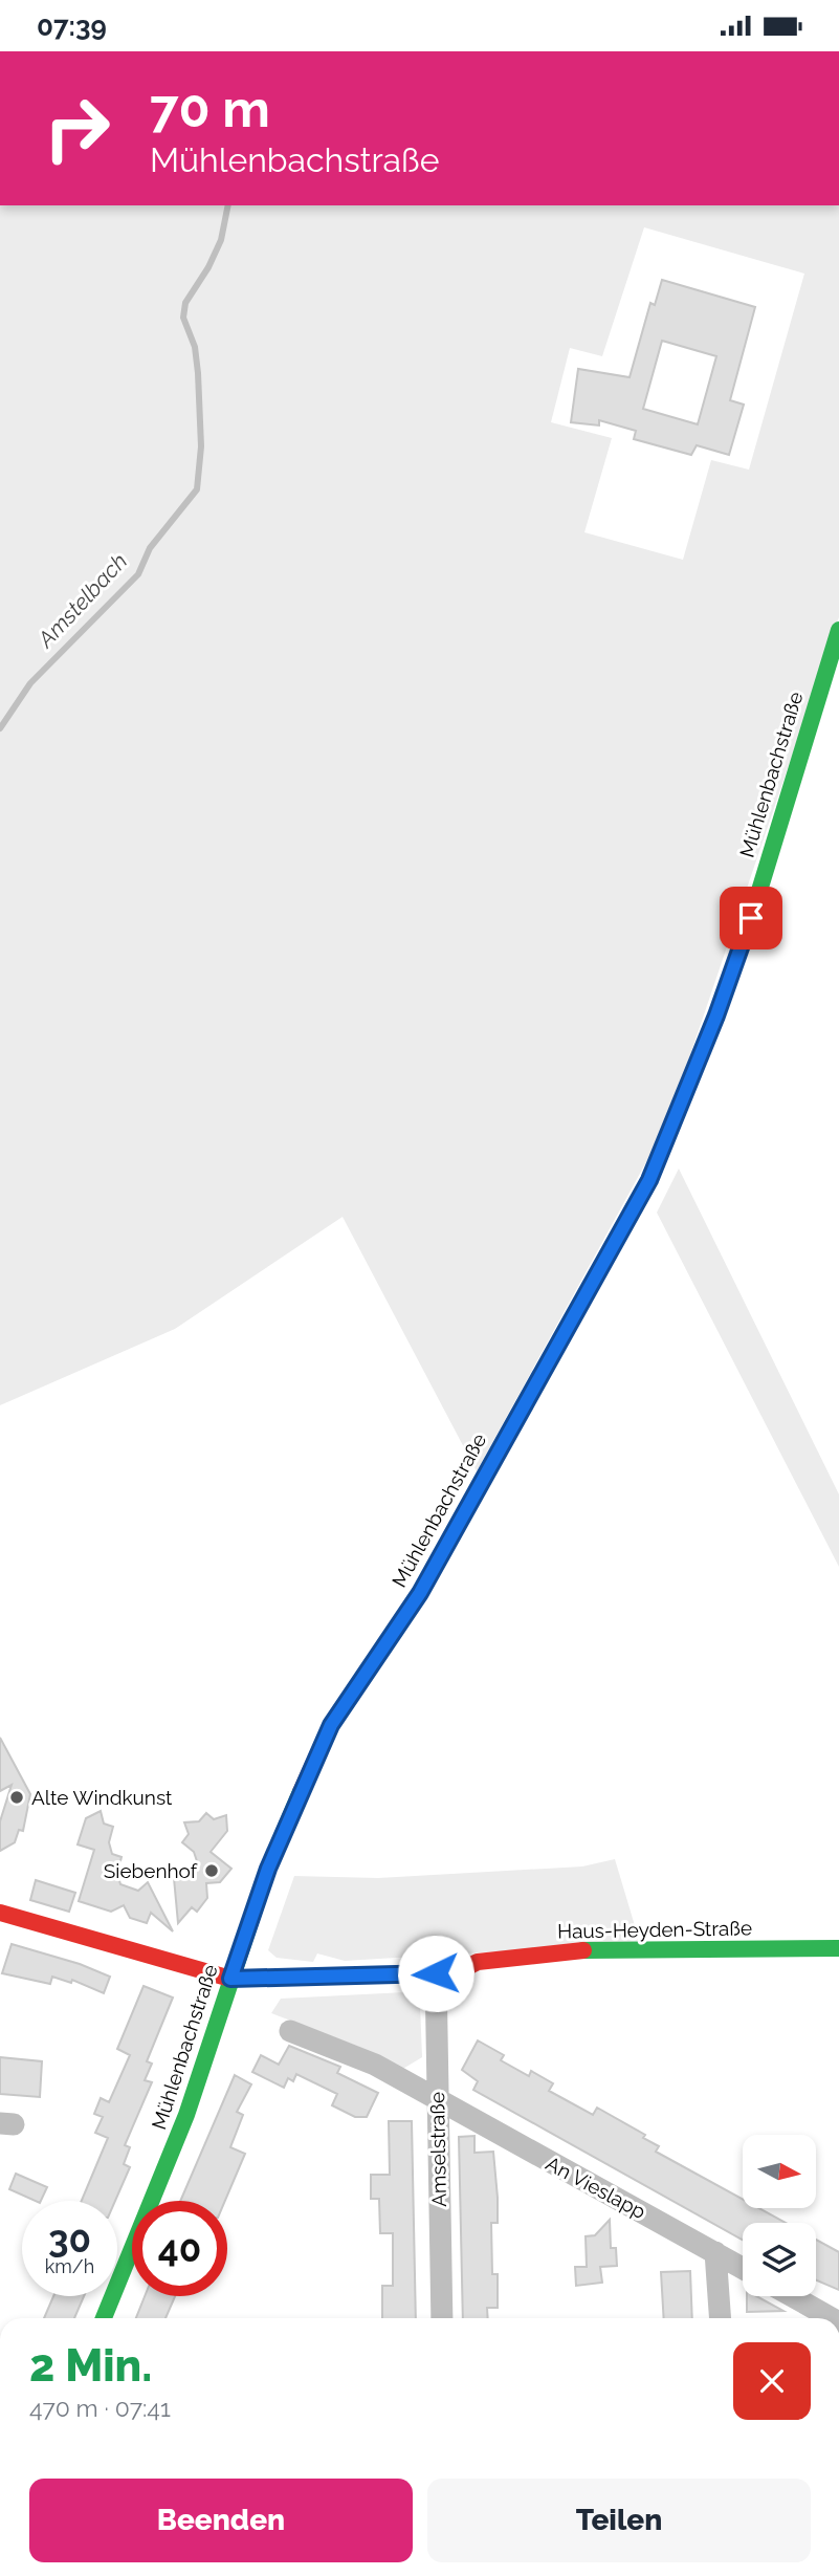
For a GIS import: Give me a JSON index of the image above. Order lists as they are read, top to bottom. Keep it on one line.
{"streets":{"street":["Mühlenbachstraße","Haus-Heyden-Straße","Amselstraße","An Vieslapp"]},"crossings":[["Mühlenbachstraße","Haus-Heyden-Straße"],["Haus-Heyden-Straße","Amselstraße"],["Amselstraße","An Vieslapp"]],"water":["Amstelbach"],"places":["Alte Windkunst","Siebenhof"],"north":"right","page":{"status":"07:39","turn":["70 m","Mühlenbachstraße"],"speed":"30 km/h","limit":"40","heading":["2 Min.","470 m · 07:41"],"buttons":["Beenden","Teilen"]}}
